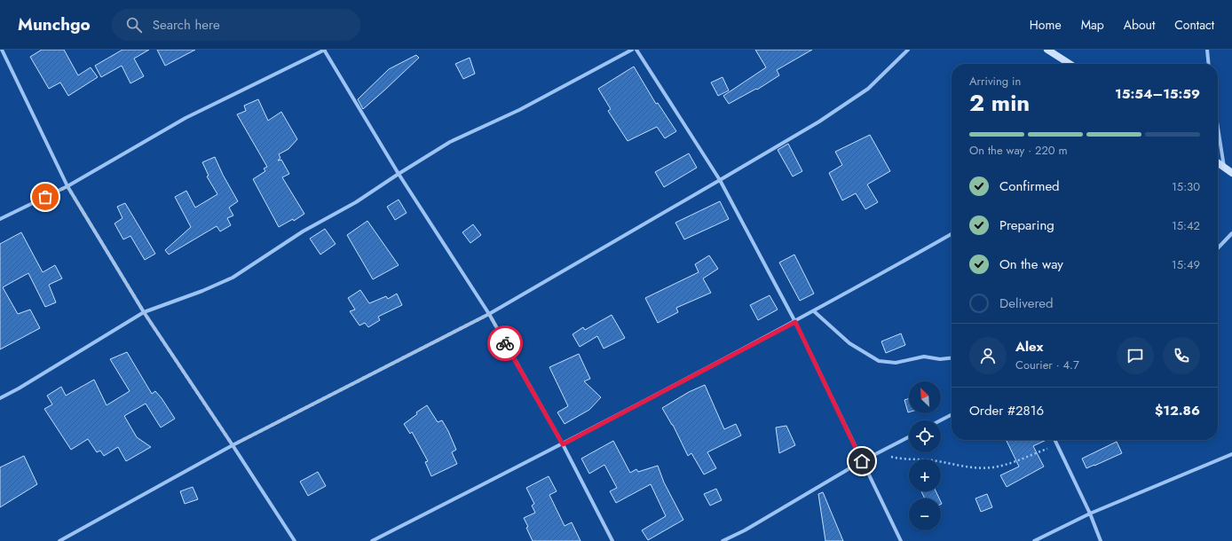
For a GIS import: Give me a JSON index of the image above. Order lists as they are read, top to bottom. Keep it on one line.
{"north":"top left","page":{"header":"Munchgo","search":"Search here","nav":["Home","Map","About","Contact"],"heading":["2 min","Arriving in","15:54–15:59"],"panel":["Alex","Courier · 4.7","Order #2816","$12.86"],"bar":"On the way · 220 m","list":[["Confirmed","15:30"],["Preparing","15:42"],["On the way","15:49"],"Delivered"],"map_buttons":["+","−"]}}
